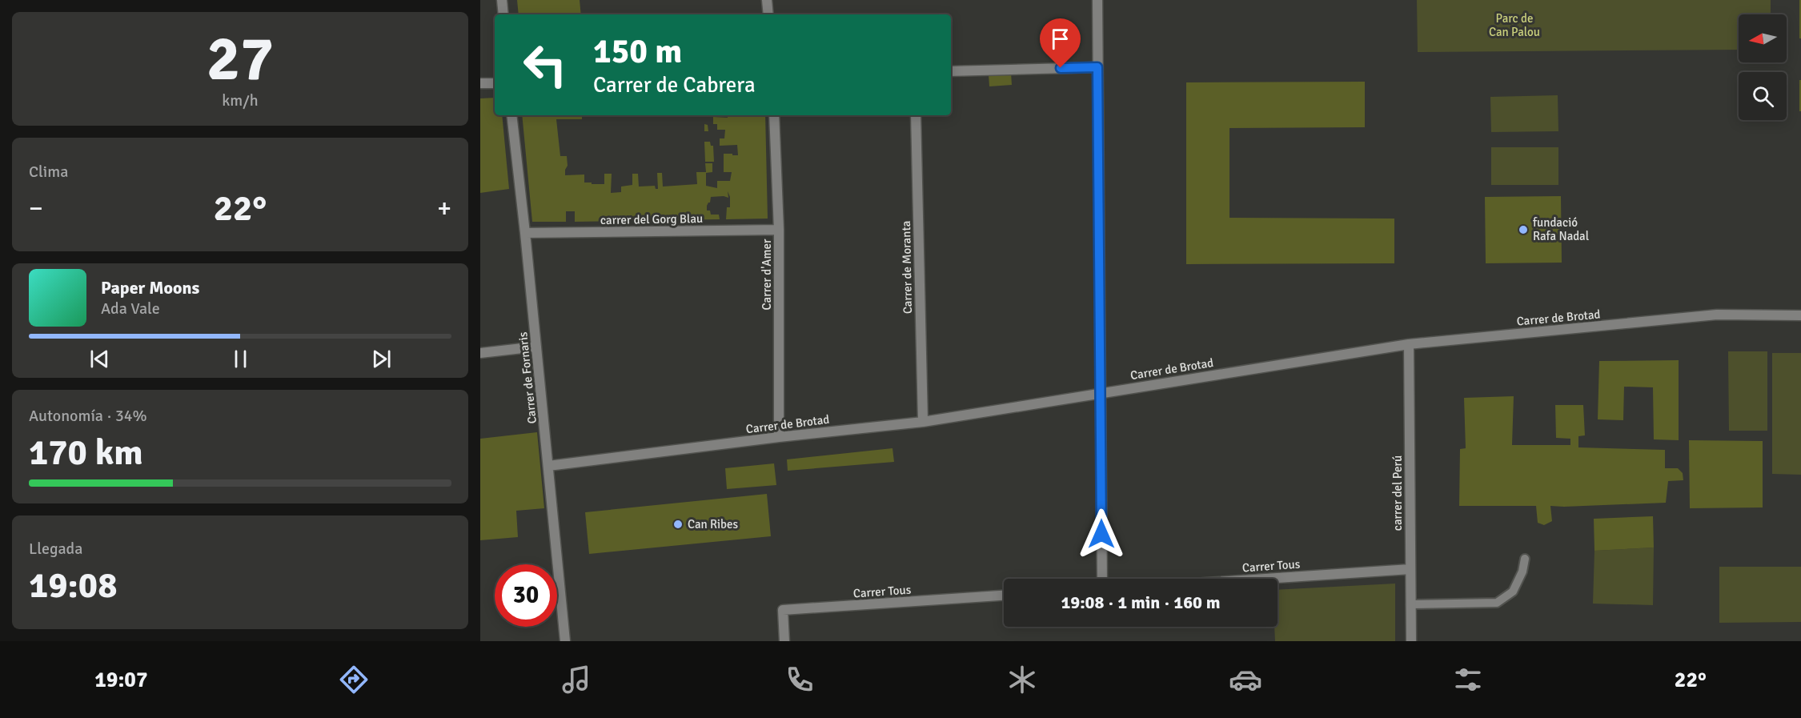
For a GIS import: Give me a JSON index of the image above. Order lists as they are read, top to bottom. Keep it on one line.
{"streets":{"street":["carrer del Gorg Blau","Carrer de Moranta","Carrer d'Amer","Carrer de Brotad","Carrer de Fornaris","carrer del Perú","Carrer Tous"]},"crossings":[["carrer del Gorg Blau","Carrer d'Amer"],["carrer del Gorg Blau","Carrer de Fornaris"],["Carrer de Moranta","Carrer de Brotad"],["Carrer d'Amer","Carrer de Brotad"],["Carrer de Brotad","Carrer de Fornaris"],["Carrer de Brotad","carrer del Perú"],["carrer del Perú","Carrer Tous"]],"parks":["Parc de Can Palou"],"places":["fundació Rafa Nadal","Can Ribes"],"north":"left","page":{"tile":[["27","km/h"],"Clima",["Autonomía · 34%","170 km"],["Llegada","19:08"]],"turn":["150 m","Carrer de Cabrera"],"heat":["−","22°","+"],"song":["Paper Moons","Ada Vale"],"limit":"30","trip":"19:08 · 1 min · 160 m","tabs":["19:07","22°"]}}
